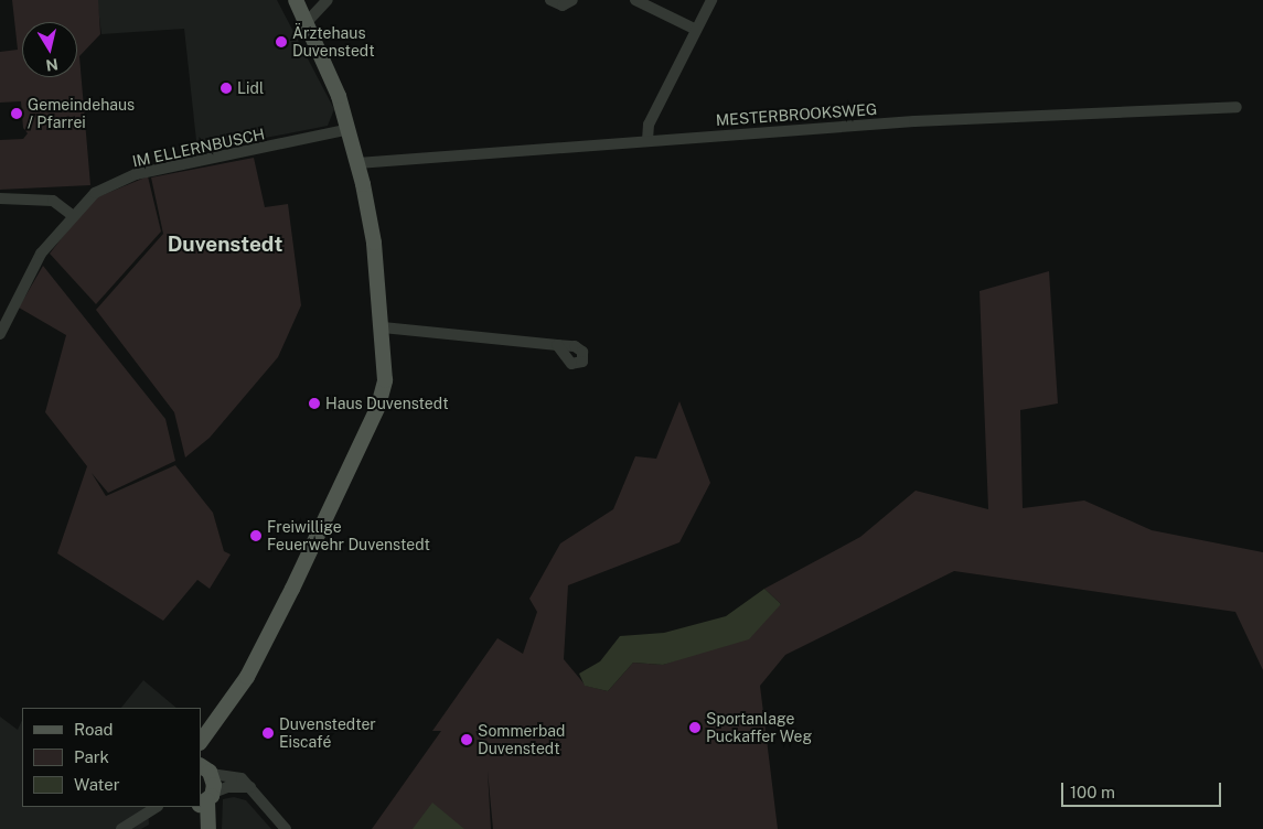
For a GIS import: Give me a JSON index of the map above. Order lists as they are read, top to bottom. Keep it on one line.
{"streets":{"street":["MESTERBROOKSWEG","IM ELLERNBUSCH"]},"districts":["Duvenstedt"],"places":["Ärztehaus Duvenstedt","Lidl","Gemeindehaus / Pfarrei","Haus Duvenstedt","Freiwillige Feuerwehr Duvenstedt","Sportanlage Puckaffer Weg","Duvenstedter Eiscafé","Sommerbad Duvenstedt"],"legend":["Road","Park","Water"],"scale_bar":"100 m","north":"bottom"}
